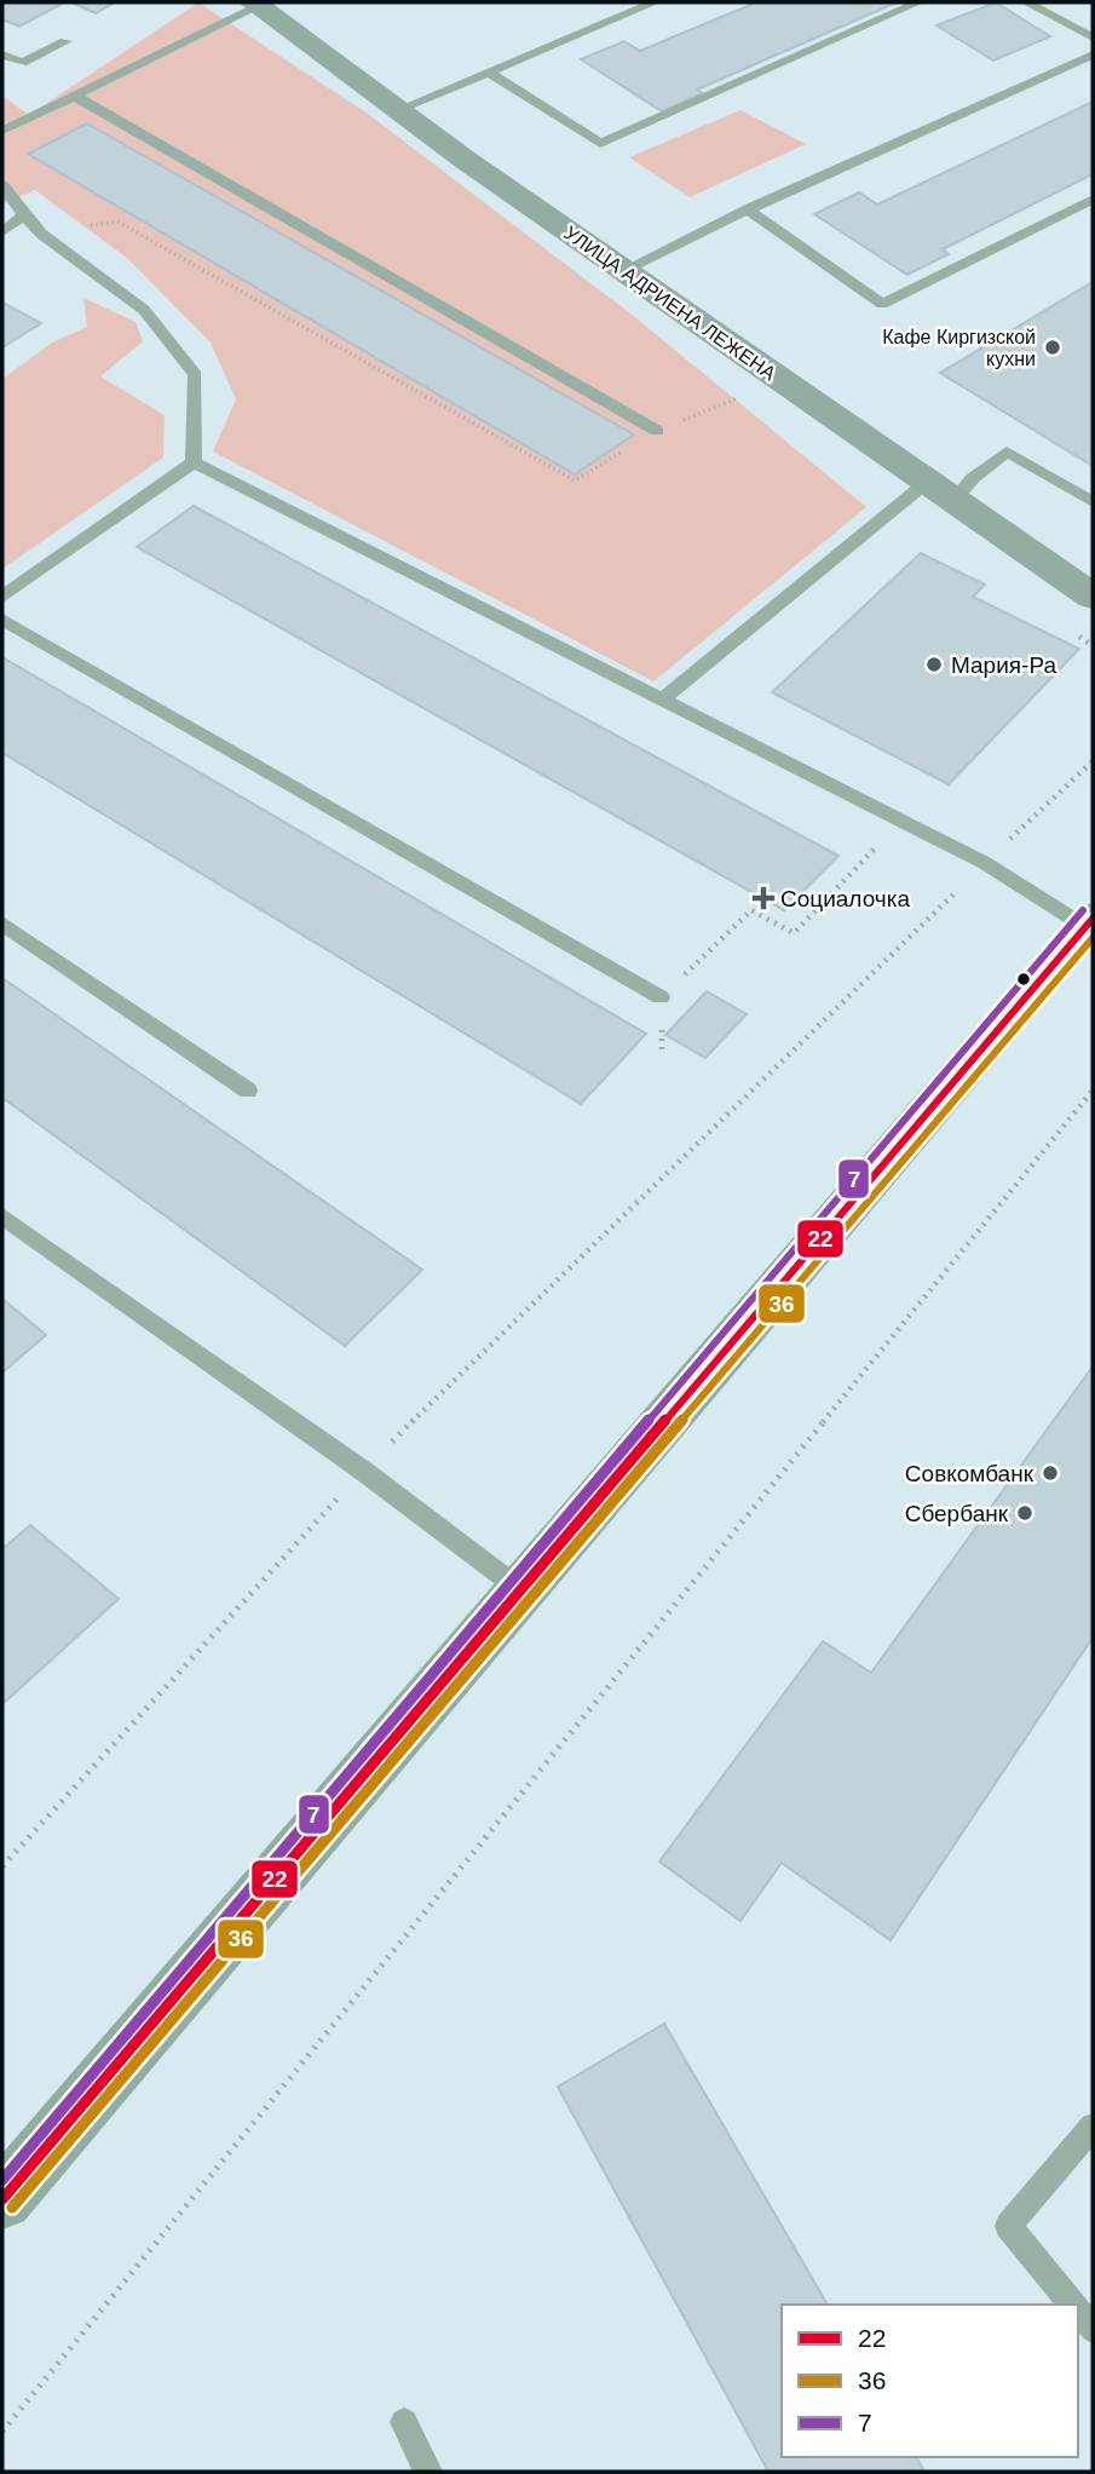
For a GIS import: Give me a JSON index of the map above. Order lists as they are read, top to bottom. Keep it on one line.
{"streets":{"street":["УЛИЦА АДРИЕНА ЛЕЖЕНА"]},"places":{"other":["Кафе Киргизской кухни","Мария-Ра","Совкомбанк","Сбербанк"],"health":["Социалочка"]},"lines":["transit line 7","transit line 22","transit line 36"],"legend":["22","36","7"]}
